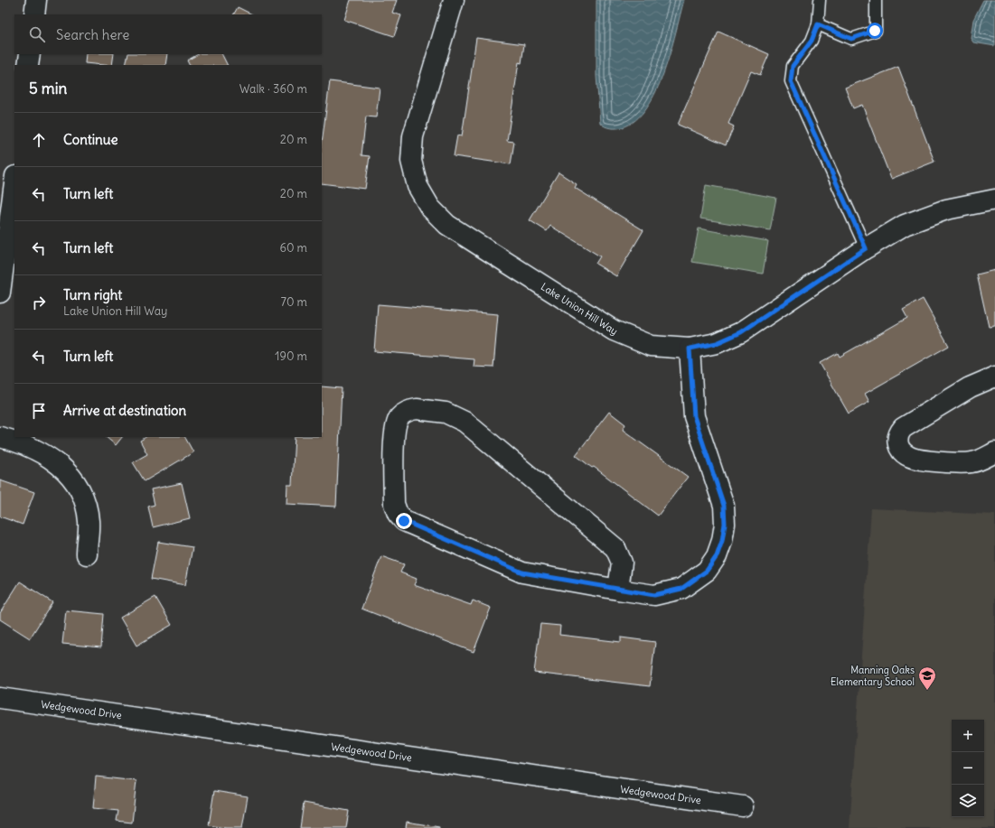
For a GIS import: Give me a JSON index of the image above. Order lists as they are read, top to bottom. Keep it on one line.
{"streets":{"street":["Lake Union Hill Way","Wedgewood Drive"]},"places":{"school or university":["Manning Oaks Elementary School"]},"page":{"search":"Search here","heading":["5 min","Walk · 360 m"],"list":[["Continue","20 m"],["Turn left","20 m"],["Turn left","60 m"],["Turn right","Lake Union Hill Way","70 m"],["Turn left","190 m"],"Arrive at destination"],"map_buttons":["+","−"]}}
